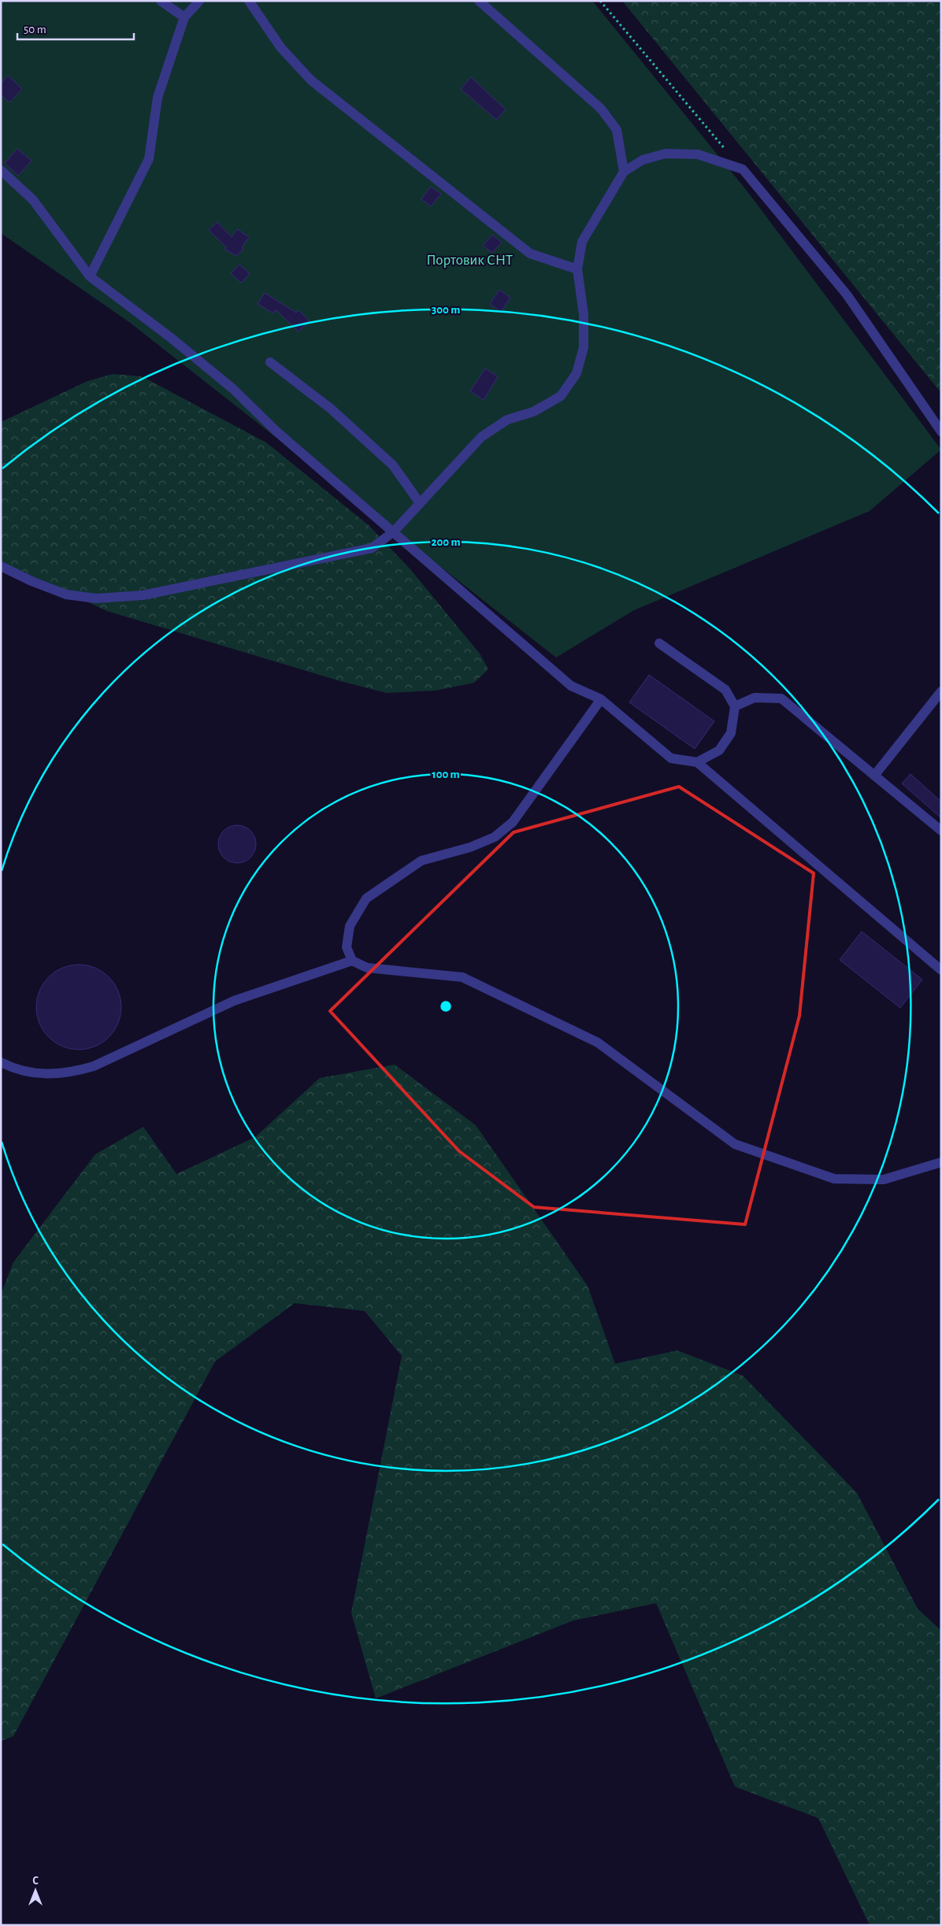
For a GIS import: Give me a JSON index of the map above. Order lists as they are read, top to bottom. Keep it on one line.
{"parks":["Портовик СНТ"],"scale_bar":"50 m","north":"top","rings":["300 m","200 m","100 m"]}
